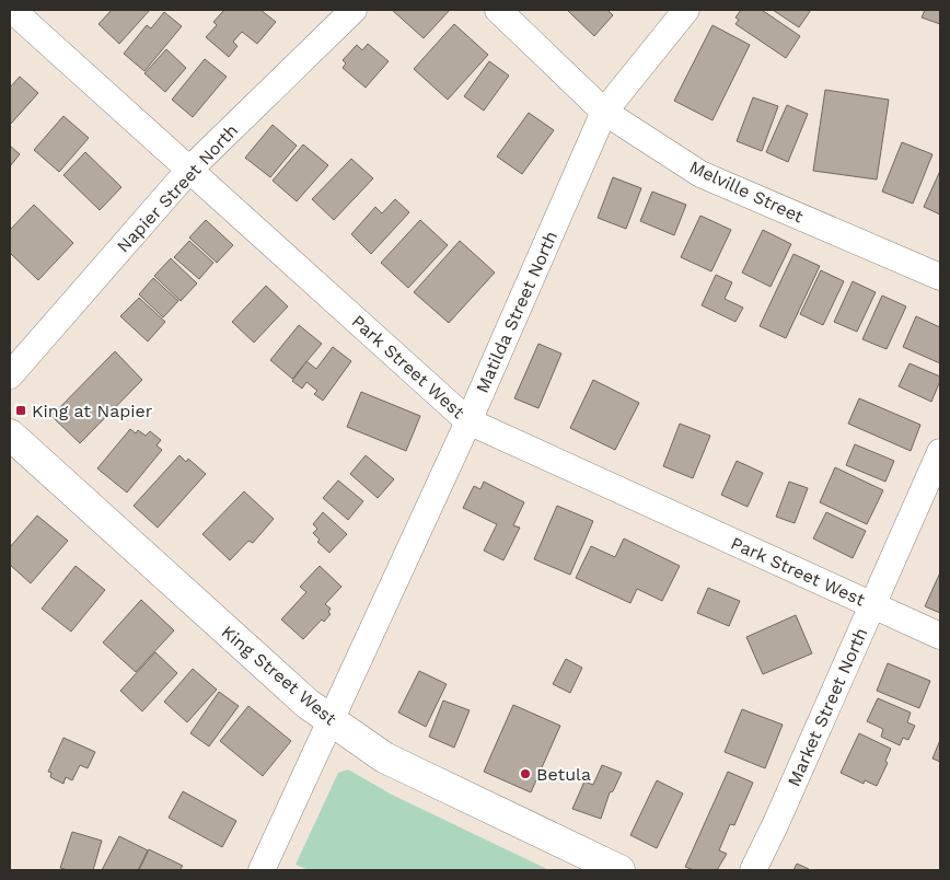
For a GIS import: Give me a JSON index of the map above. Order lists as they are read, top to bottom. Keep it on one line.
{"streets":{"main road":["King Street West"],"street":["Napier Street North","Melville Street","Matilda Street North","Park Street West","Market Street North"]},"crossings":[["Napier Street North","Park Street West"],["Melville Street","Matilda Street North"],["Matilda Street North","Park Street West"],["Matilda Street North","King Street West"],["Park Street West","Market Street North"]],"places":{"transit":["King at Napier"],"other":["Betula"]}}
